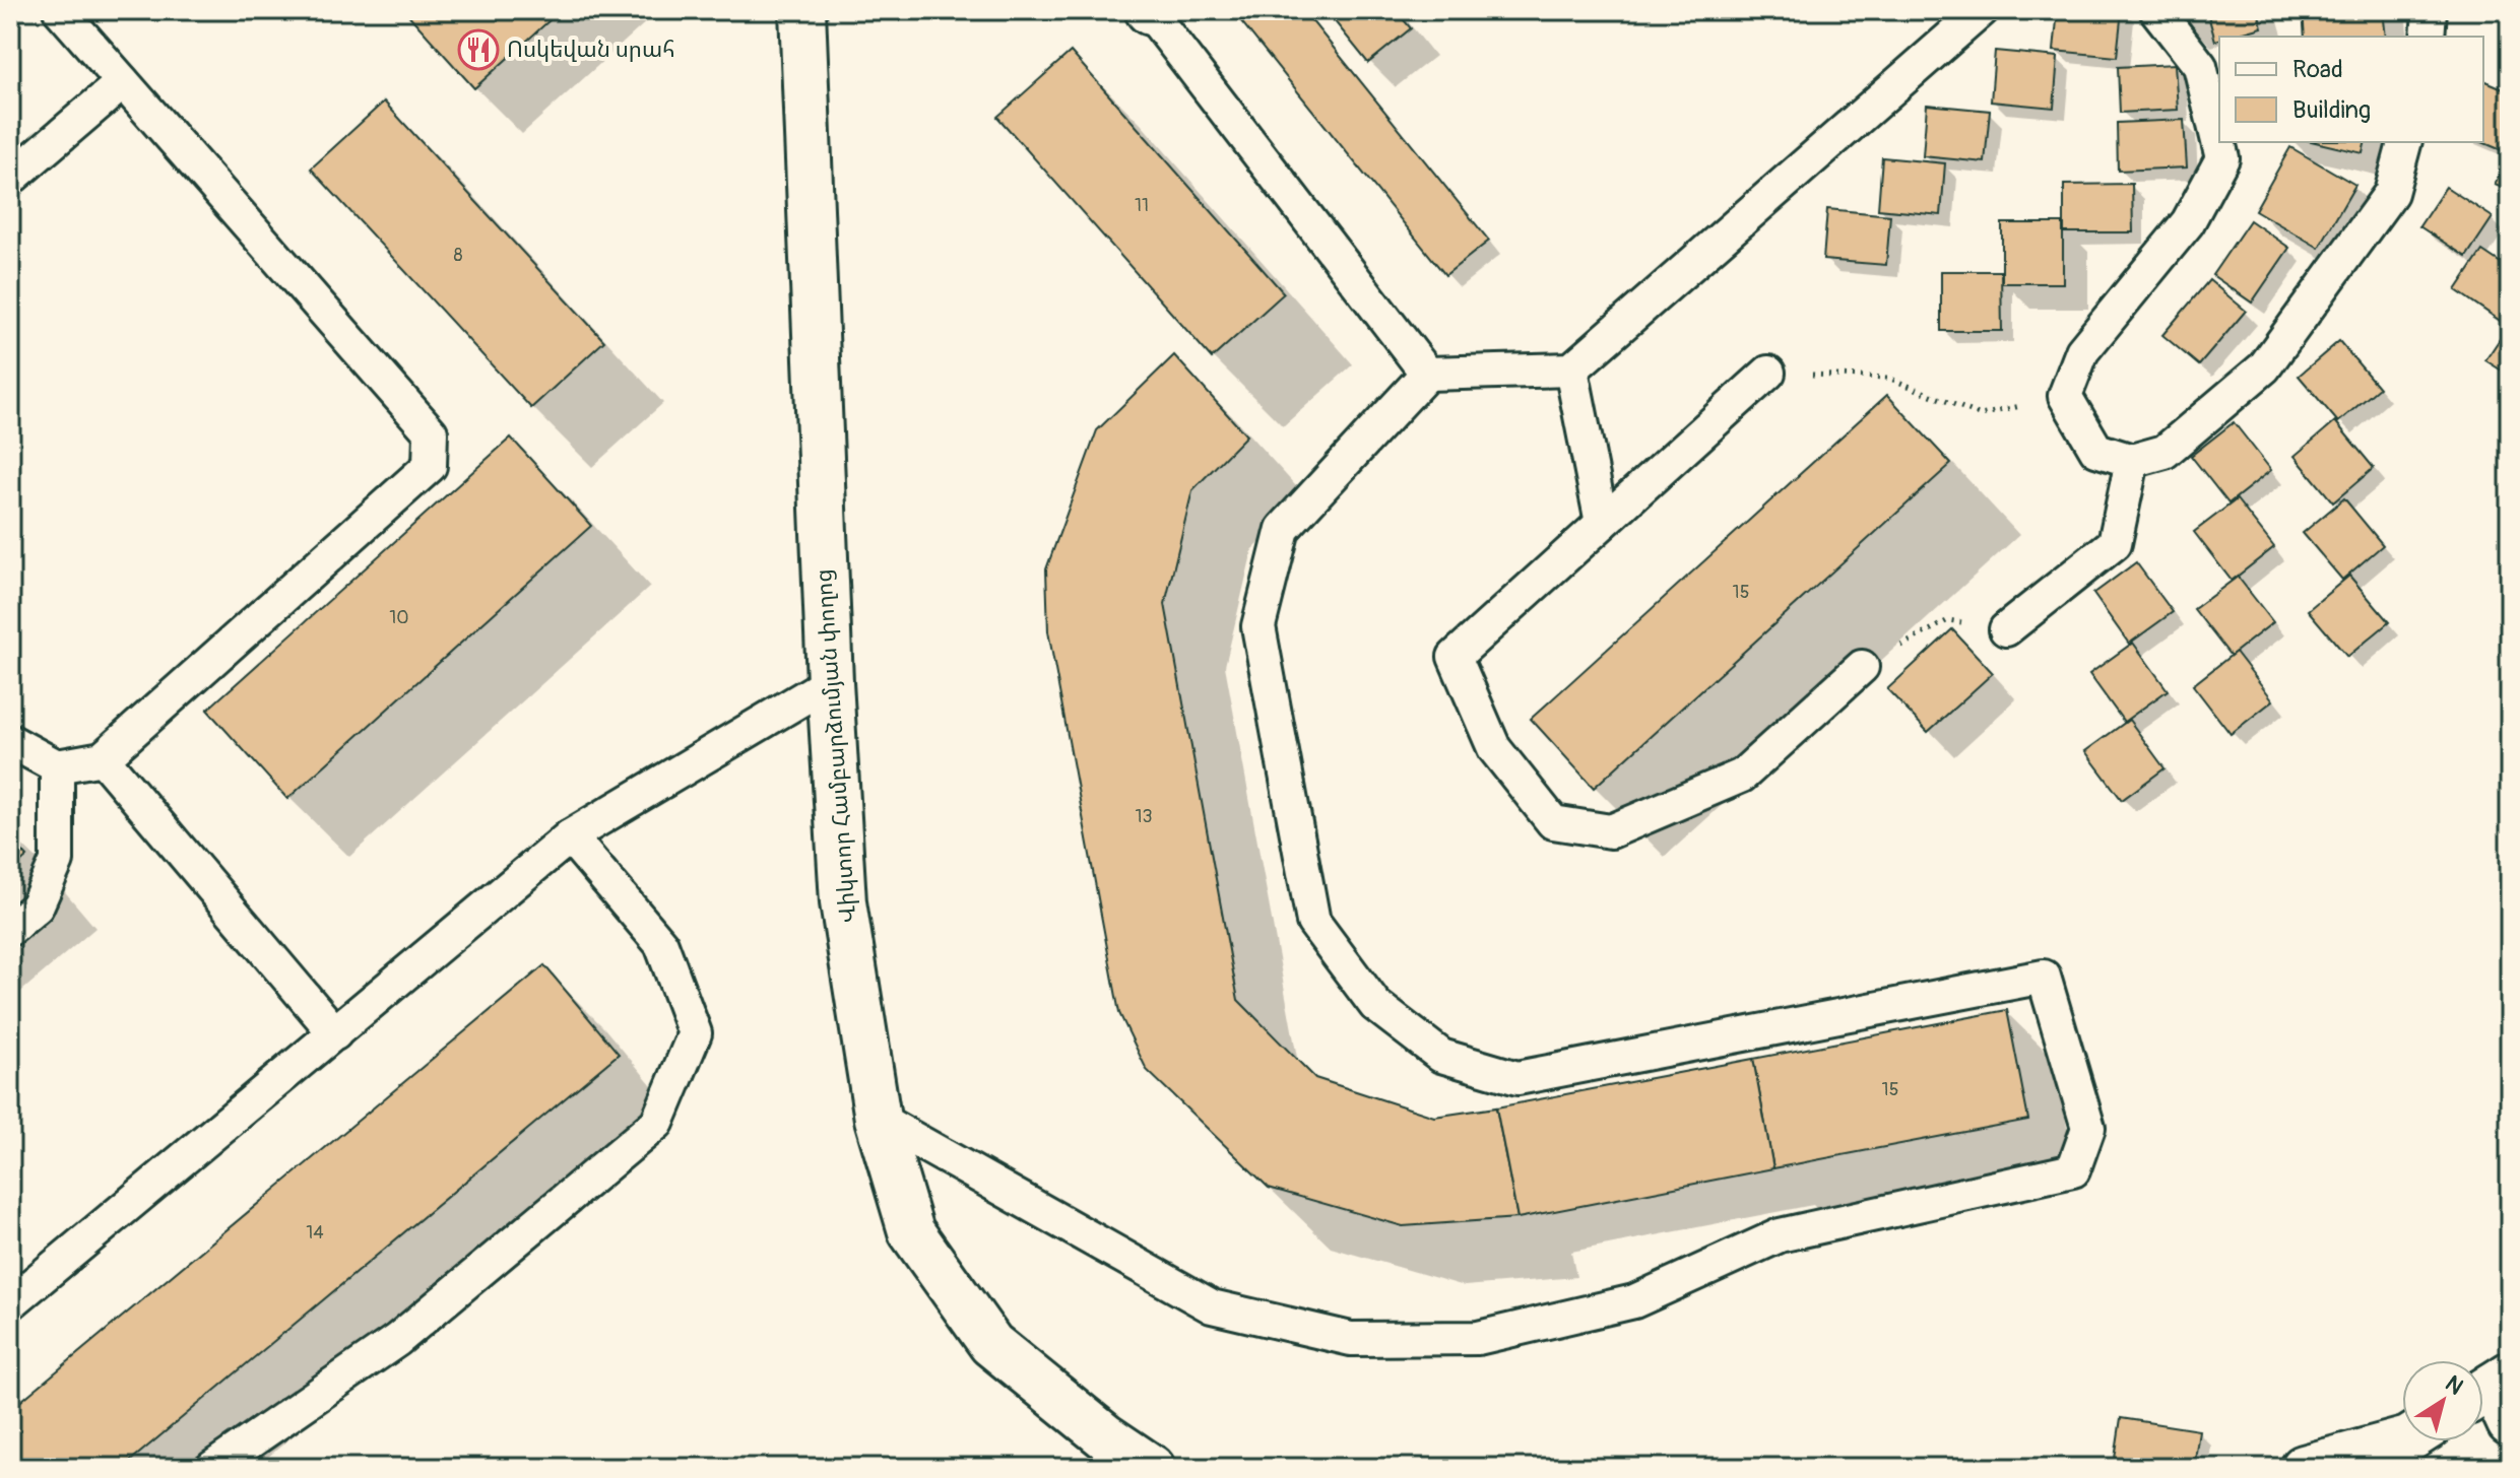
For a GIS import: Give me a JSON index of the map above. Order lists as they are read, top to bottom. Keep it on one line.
{"streets":{"street":["Վիկտոր Համբարձումյան փողոց"]},"places":{"restaurant":["Ոսկեվան սրահ"]},"house_numbers":["11","8","15","10","13","15","14"],"legend":["Road","Building"],"north":"top right"}
